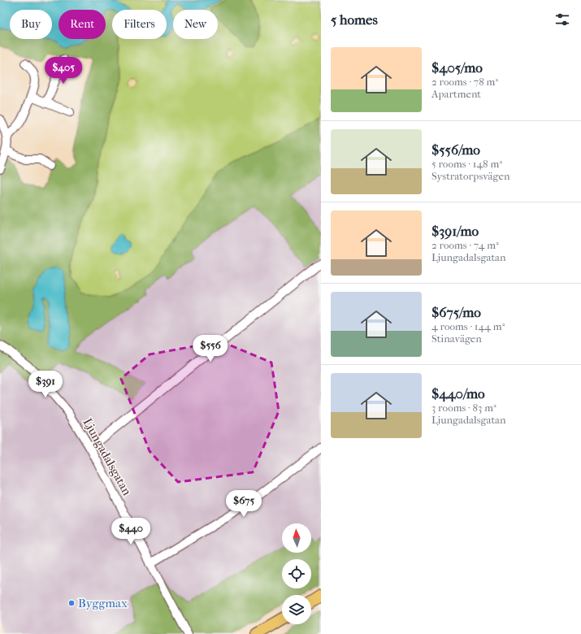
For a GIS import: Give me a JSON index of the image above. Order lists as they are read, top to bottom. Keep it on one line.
{"streets":{"street":["Ljungadalsgatan"]},"places":["Byggmax"],"north":"top","page":{"heading":"5 homes","chip":["Buy","Rent","Filters","New"],"list":[{"name":"$405/mo","note":"2 rooms · 78 m² · Apartment"},{"name":"$556/mo","note":"5 rooms · 148 m² · Systratorpsvägen"},{"name":"$391/mo","note":"2 rooms · 74 m² · Ljungadalsgatan"},{"name":"$675/mo","note":"4 rooms · 144 m² · Stinavägen"},{"name":"$440/mo","note":"3 rooms · 83 m² · Ljungadalsgatan"}],"price":["$405","$556","$391","$675","$440"]}}
